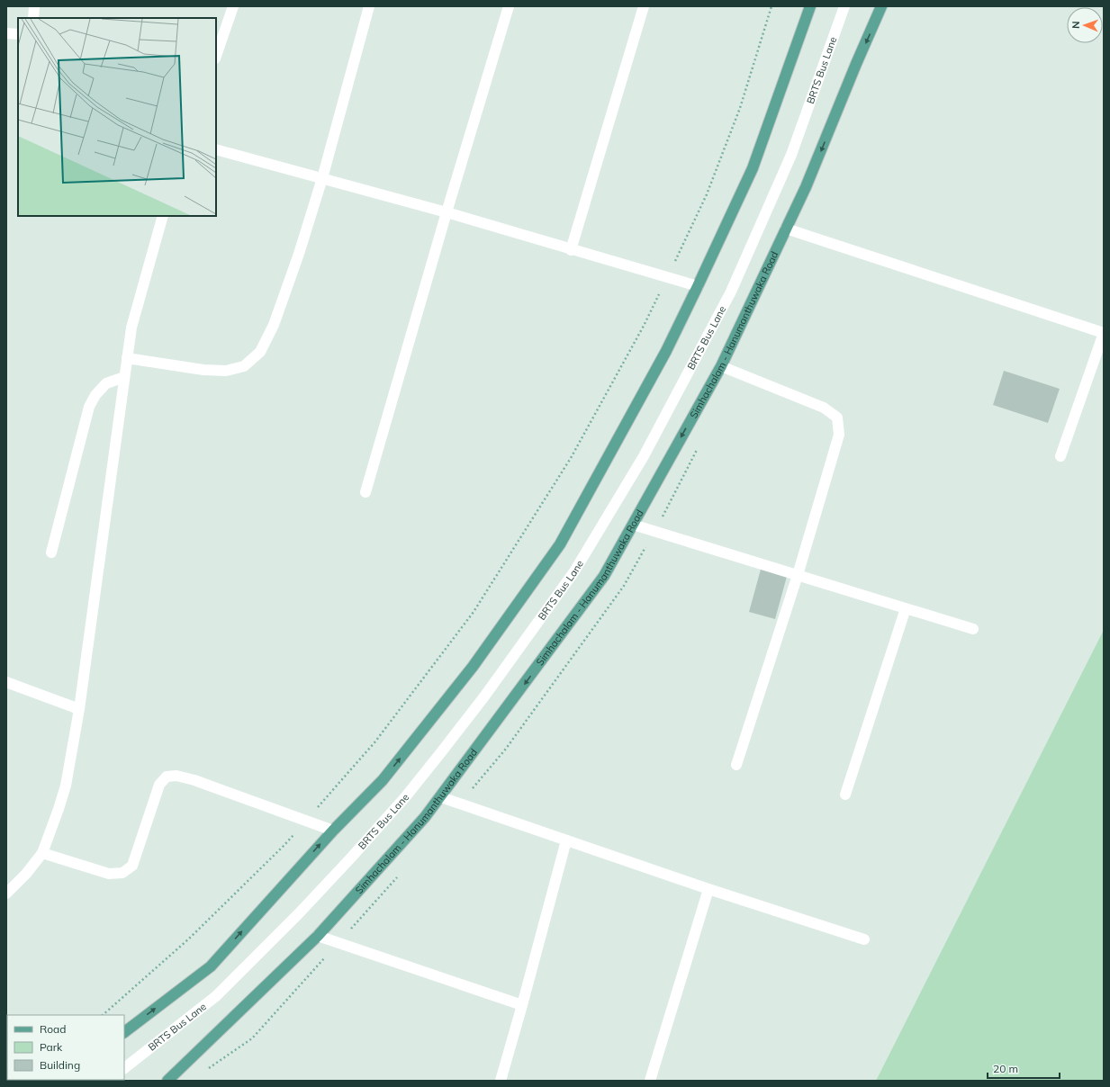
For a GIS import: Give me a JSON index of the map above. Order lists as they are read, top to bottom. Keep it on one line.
{"streets":{"main road":["Simhachalam - Hanumanthuwaka Road"],"street":["BRTS Bus Lane"]},"legend":["Road","Park","Building"],"scale_bar":"20 m","north":"left"}
